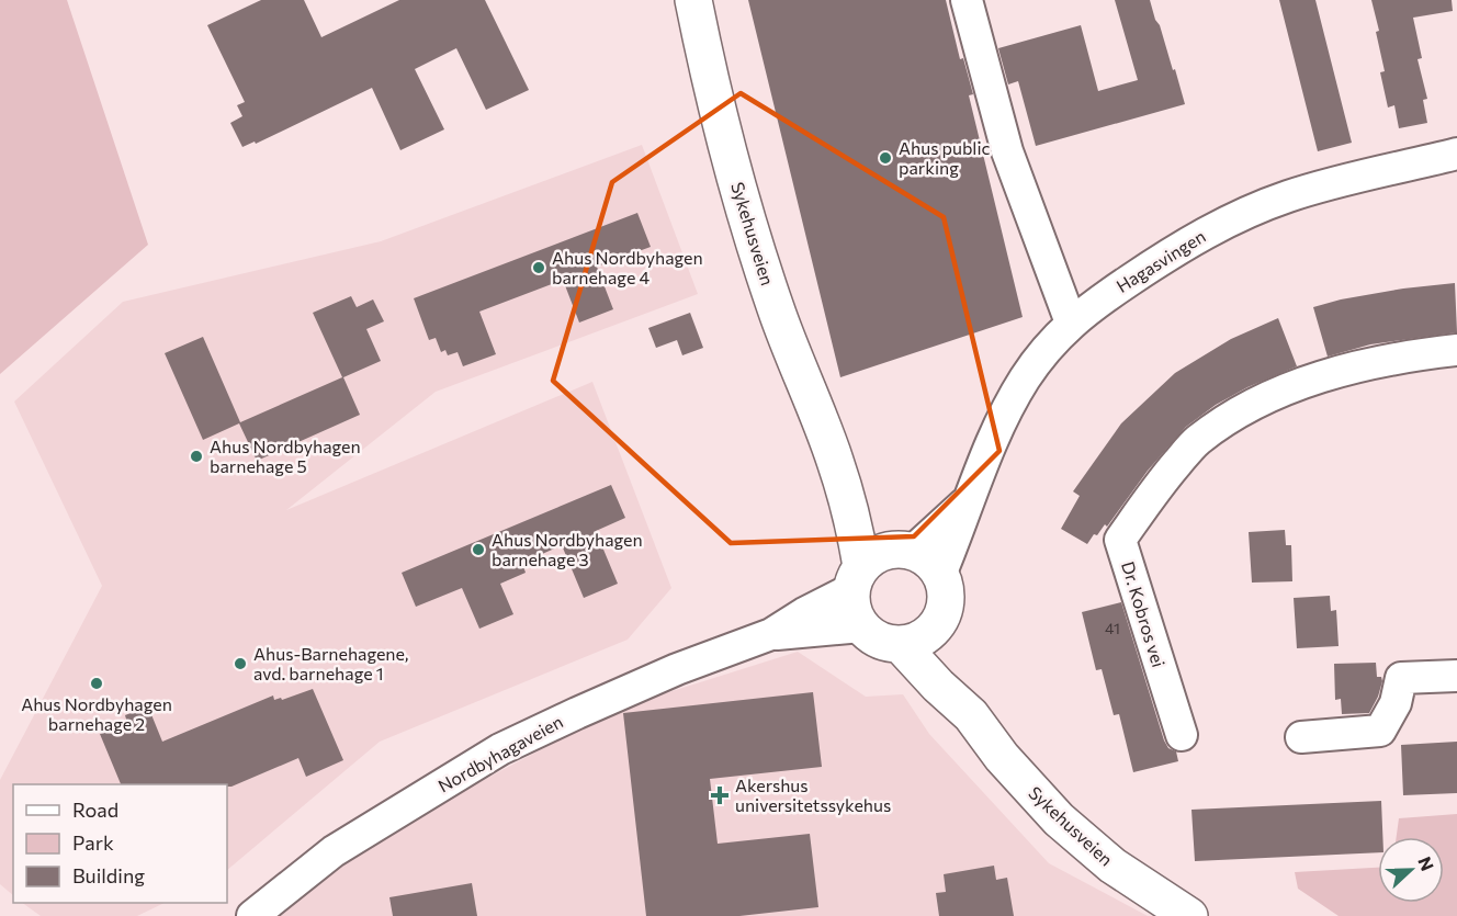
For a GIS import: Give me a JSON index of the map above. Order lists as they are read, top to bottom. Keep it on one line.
{"streets":{"main road":["Sykehusveien"],"street":["Hagasvingen","Dr. Kobros vei","Nordbyhagaveien"]},"crossings":[["Sykehusveien","Hagasvingen"],["Sykehusveien","Nordbyhagaveien"],["Hagasvingen","Nordbyhagaveien"]],"places":{"other":["Ahus public parking","Ahus Nordbyhagen barnehage 4","Ahus Nordbyhagen barnehage 5","Ahus Nordbyhagen barnehage 3","Ahus-Barnehagene, avd. barnehage 1","Ahus Nordbyhagen barnehage 2"],"health":["Akershus universitetssykehus"]},"house_numbers":["41"],"legend":["Road","Park","Building"],"north":"right"}
